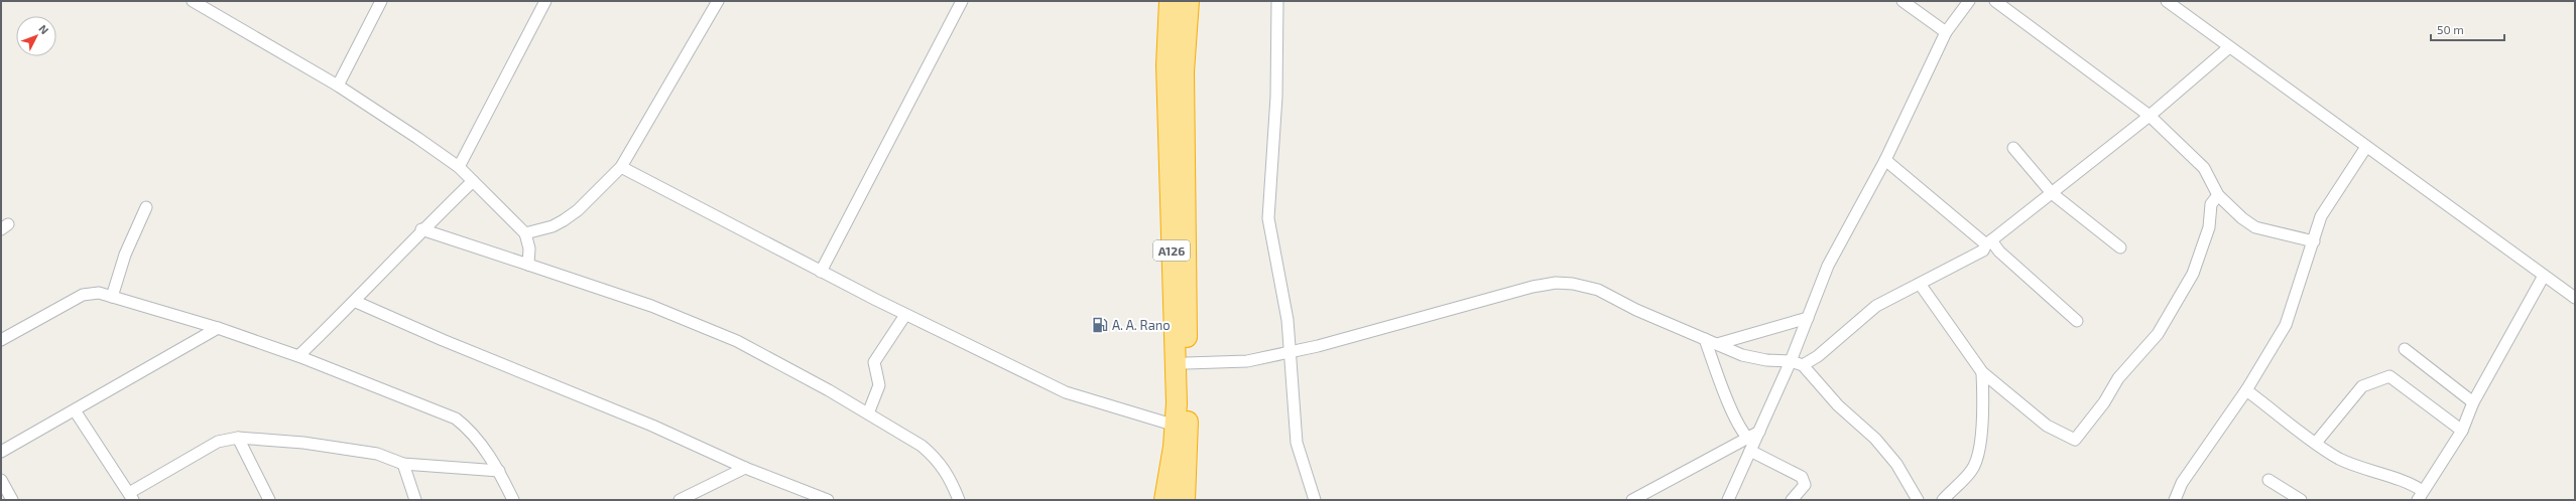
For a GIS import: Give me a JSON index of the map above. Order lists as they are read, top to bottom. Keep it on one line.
{"streets":{"highway":["A126"]},"places":{"fuel station":["A. A. Rano"]},"scale_bar":"50 m","north":"top right"}
